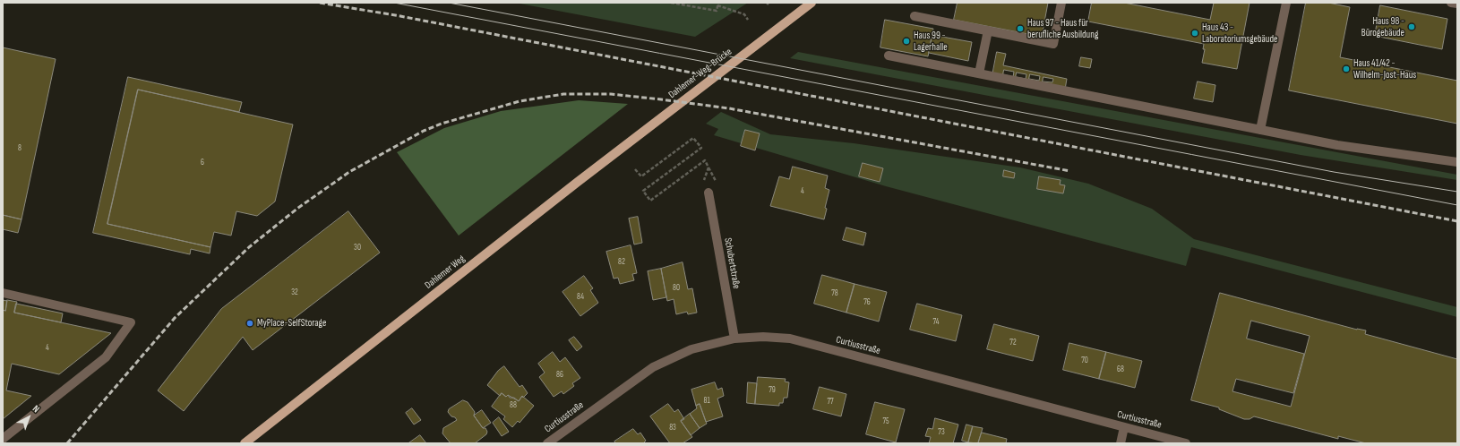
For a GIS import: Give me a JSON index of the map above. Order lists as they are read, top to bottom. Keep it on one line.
{"streets":{"main road":["Dahlemer-Weg-Brücke","Dahlemer Weg"],"street":["Schubertstraße","Curtiusstraße"]},"crossings":[["Dahlemer-Weg-Brücke","Dahlemer Weg"],["Schubertstraße","Curtiusstraße"]],"places":["Haus 98 - Bürogebäude","Haus 97 - Haus für berufliche Ausbildung","Haus 43 - Laboratoriumsgebäude","Haus 99 - Lagerhalle","Haus 41/42 - Wilhelm-Jost-Haus","MyPlace-SelfStorage"],"house_numbers":["8","6","4","30","82","80","32","78","84","76","74","72","4","70","68","86","79","81","77","88","75","83","73"],"north":"top right"}
